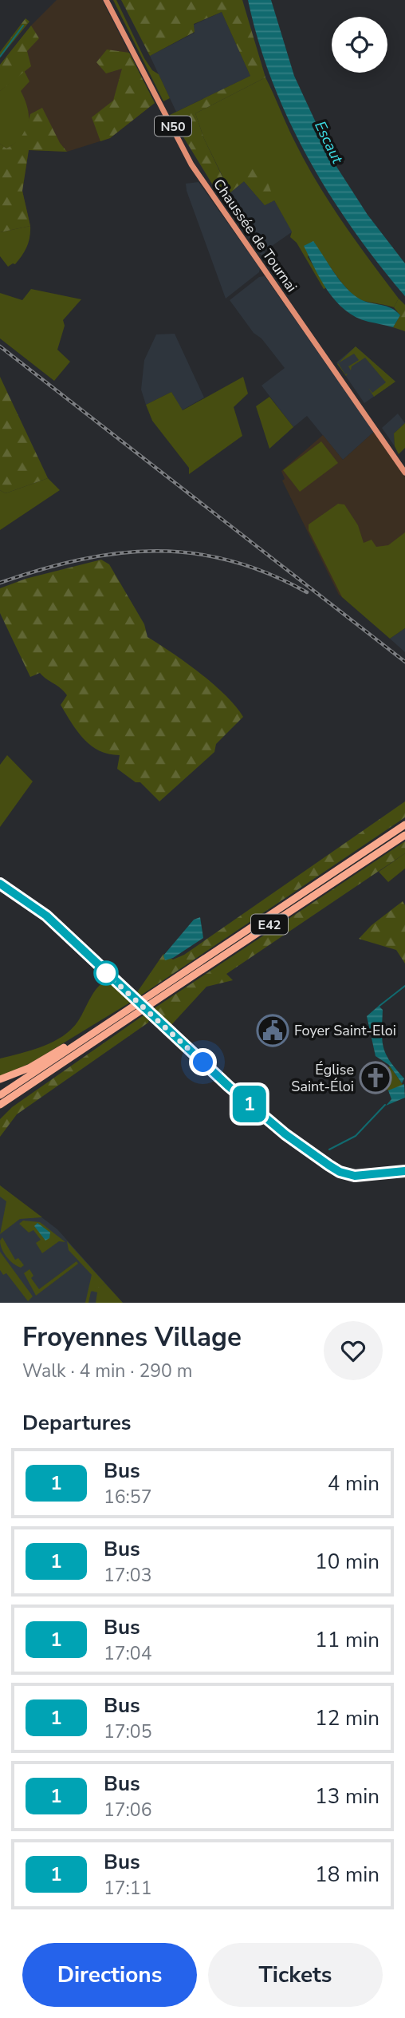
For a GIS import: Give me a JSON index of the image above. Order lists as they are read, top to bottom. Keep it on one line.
{"streets":{"highway":["E42"],"main road":["N50","Chaussée de Tournai"]},"water":["Escaut"],"places":{"public building":["Foyer Saint-Eloi"],"church":["Église Saint-Éloi"]},"lines":["bus line 1"],"page":{"on_map":"1","heading":[["Froyennes Village","Walk · 4 min · 290 m"],"Departures"],"list":[{"mark":"1","name":"Bus","note":"16:57","value":"4 min"},{"mark":"1","name":"Bus","note":"17:03","value":"10 min"},{"mark":"1","name":"Bus","note":"17:04","value":"11 min"},{"mark":"1","name":"Bus","note":"17:05","value":"12 min"},{"mark":"1","name":"Bus","note":"17:06","value":"13 min"},{"mark":"1","name":"Bus","note":"17:11","value":"18 min"}],"buttons":["Directions","Tickets"]}}
